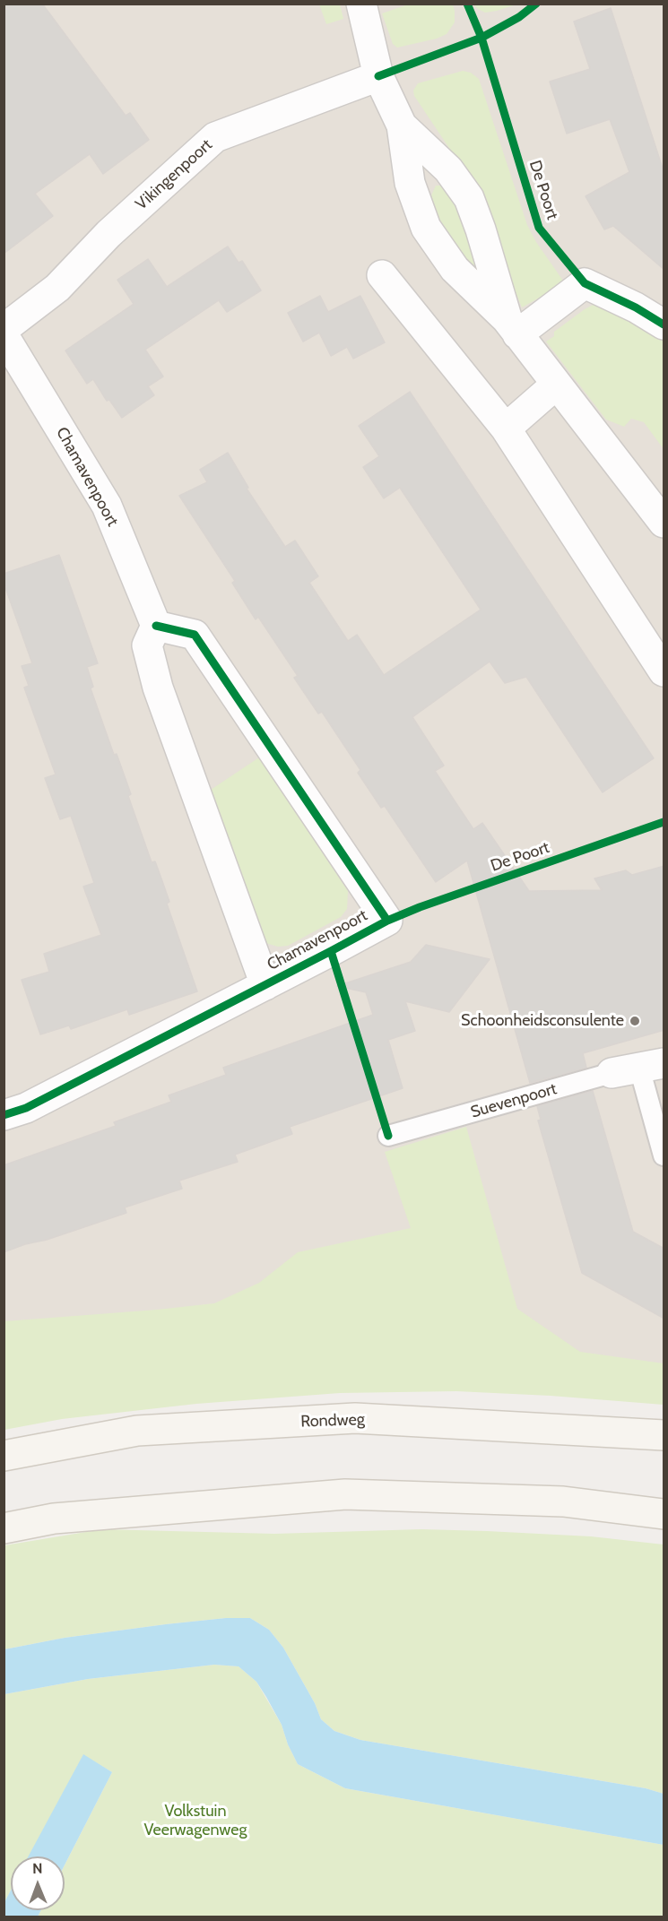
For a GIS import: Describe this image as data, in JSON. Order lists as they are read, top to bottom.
{
  "streets": {
    "main road": ["Rondweg"],
    "street": ["Vikingenpoort", "Chamavenpoort"],
    "lane": ["Suevenpoort"],
    "cycle path": ["De Poort"]
  },
  "parks": ["Volkstuin Veerwagenweg"],
  "places": ["Schoonheidsconsulente"],
  "north": "top"
}
